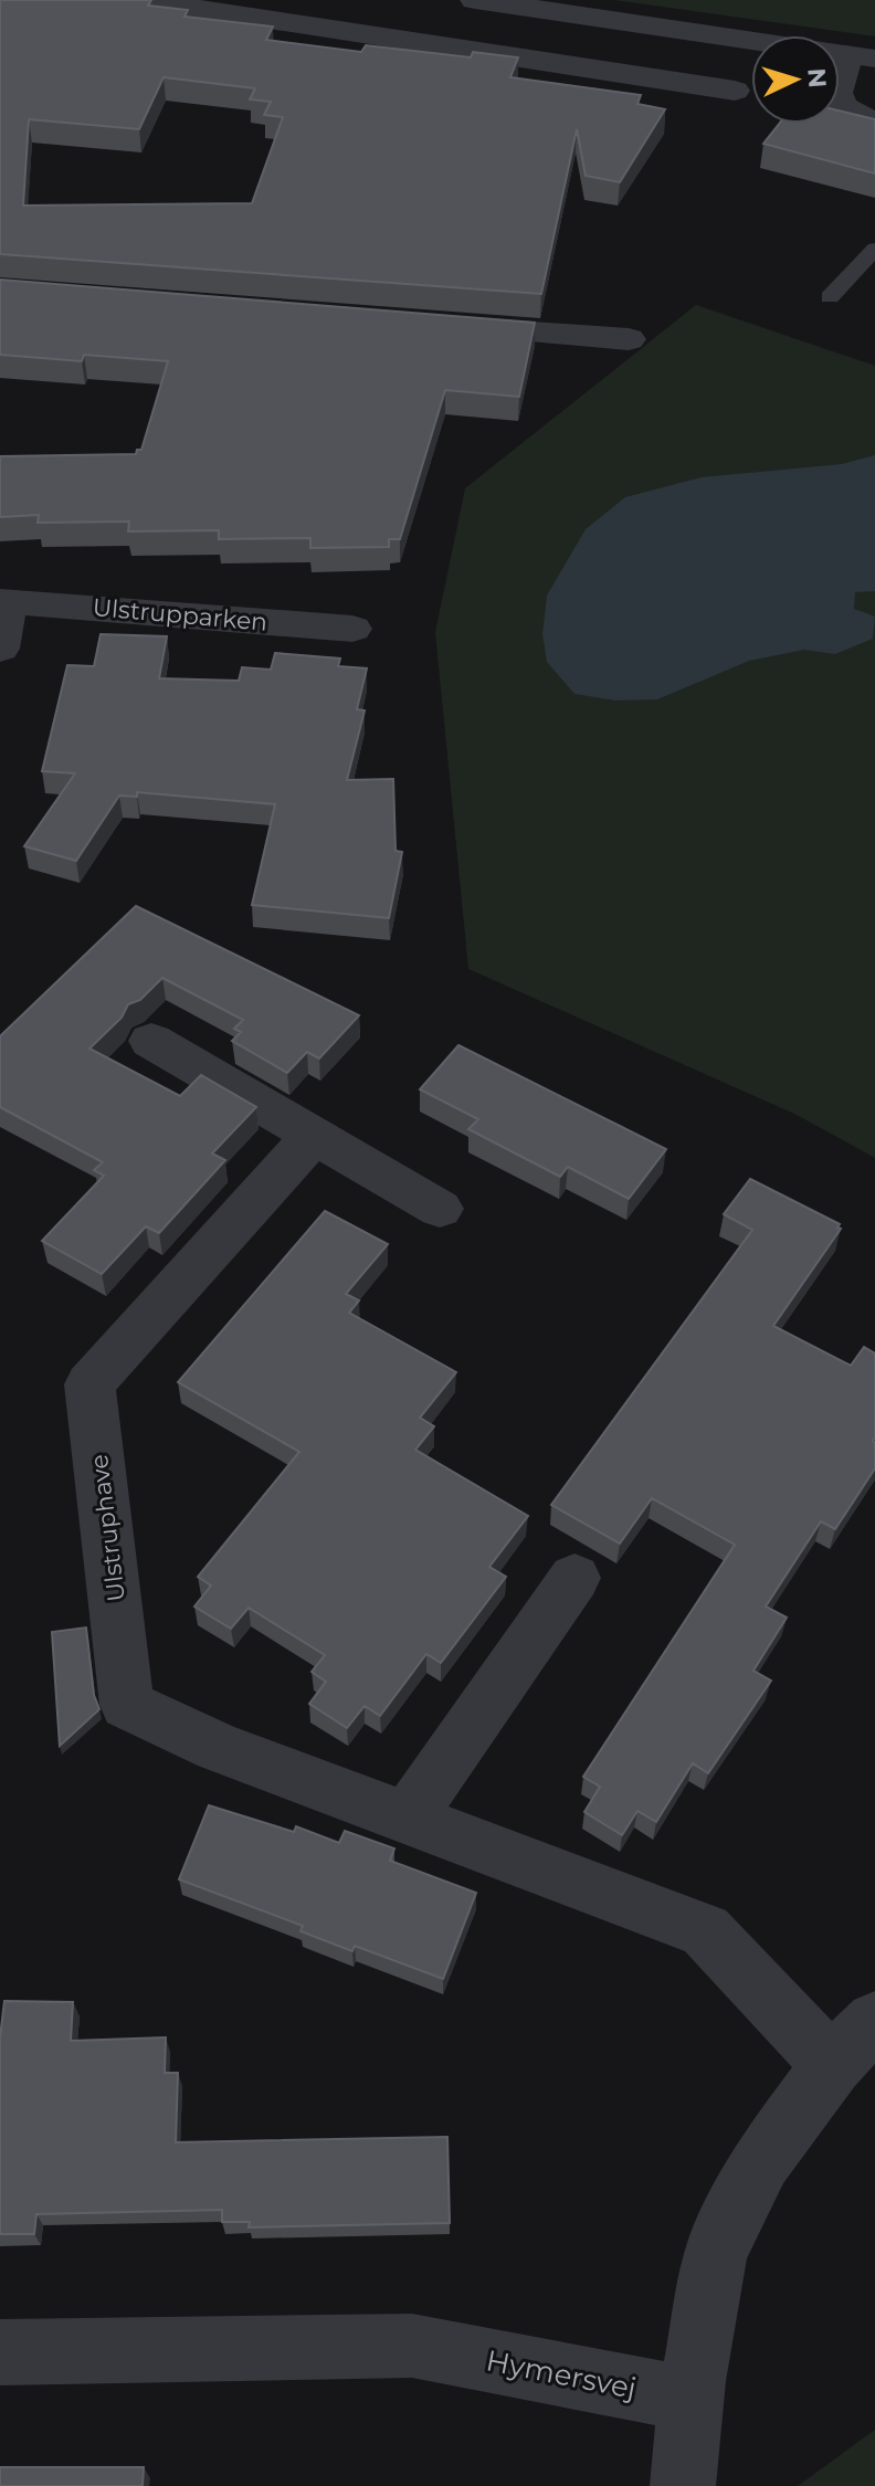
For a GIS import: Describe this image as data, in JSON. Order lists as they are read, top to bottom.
{
  "streets": {
    "street": ["Ulstrupparken", "Ulstruphave", "Hymersvej"]
  },
  "north": "right"
}
